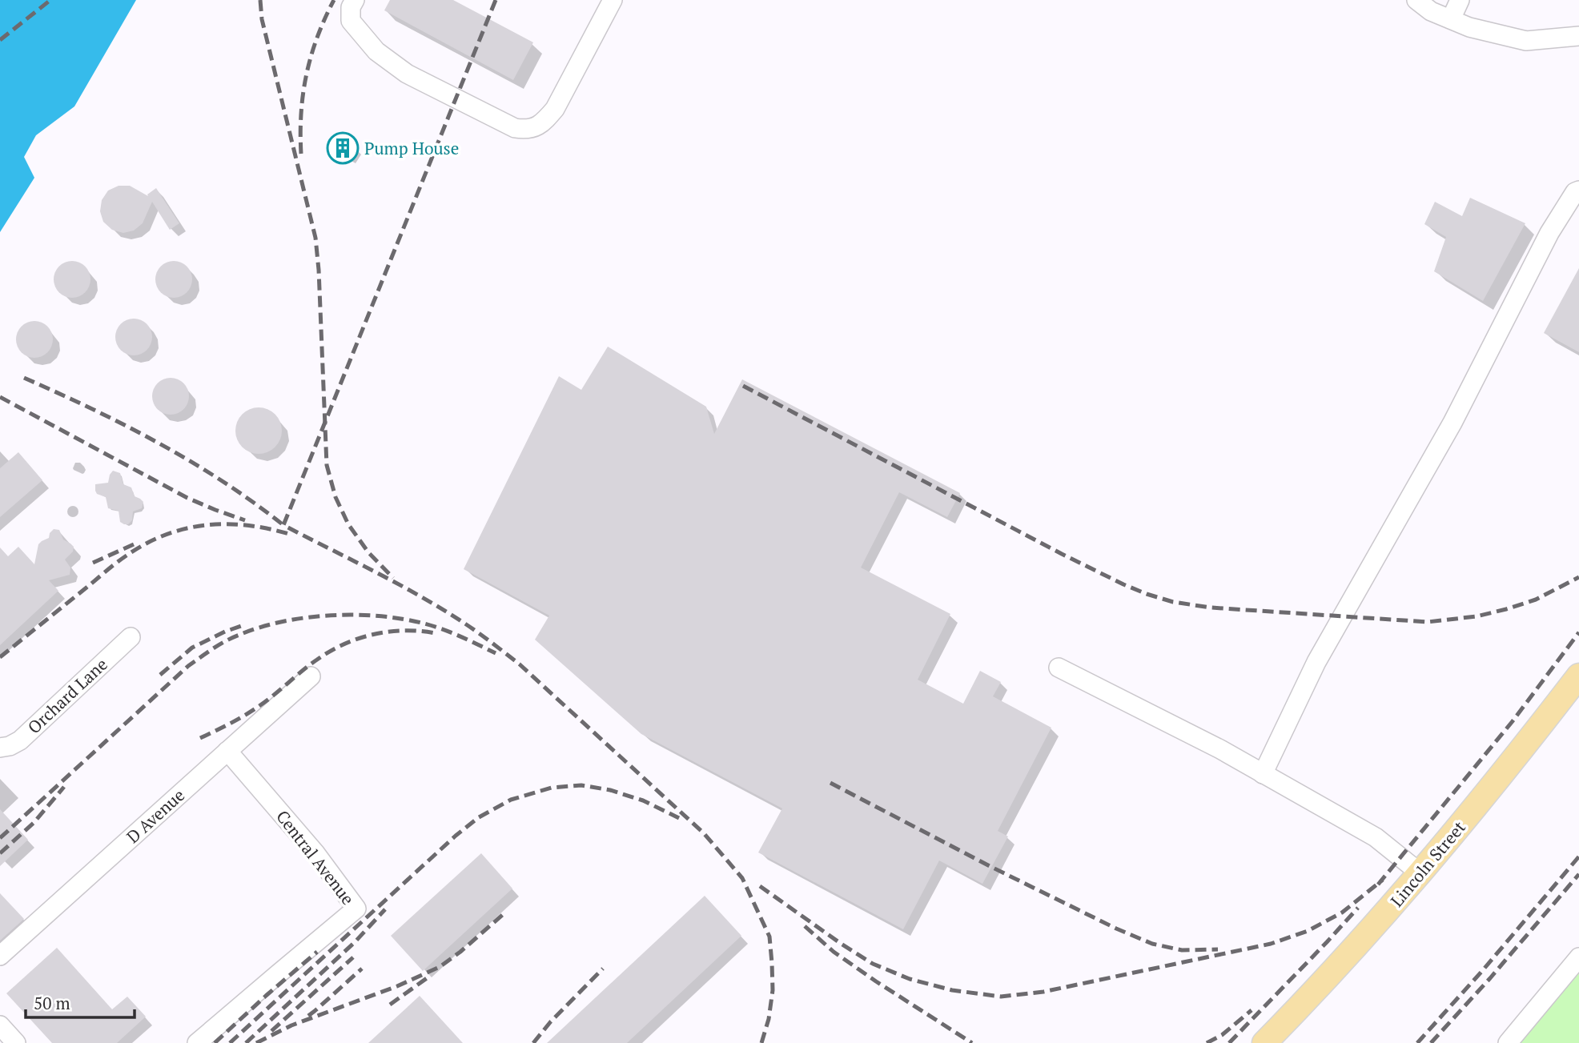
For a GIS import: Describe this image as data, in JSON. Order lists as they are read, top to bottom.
{
  "streets": {
    "main road": ["Lincoln Street"],
    "street": ["Orchard Lane", "D Avenue", "Central Avenue"]
  },
  "crossings": [
    ["D Avenue", "Central Avenue"]
  ],
  "places": {
    "building": ["Pump House"]
  },
  "scale_bar": "50 m"
}
